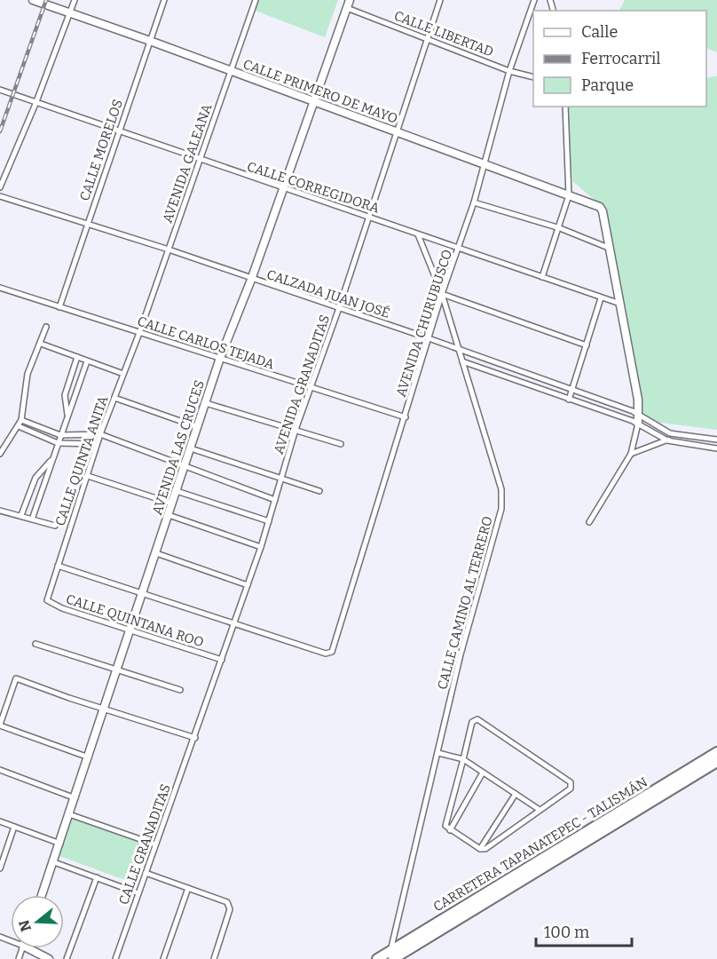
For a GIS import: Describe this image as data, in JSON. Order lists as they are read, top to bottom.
{
  "streets": {
    "highway": ["CARRETERA TAPANATEPEC - TALISMÁN"],
    "street": [
      "CALLE LIBERTAD",
      "CALLE PRIMERO DE MAYO",
      "CALLE MORELOS",
      "AVENIDA GALEANA",
      "CALLE CORREGIDORA",
      "CALZADA JUAN JOSÉ",
      "AVENIDA CHURUBUSCO",
      "CALLE CARLOS TEJADA",
      "AVENIDA GRANADITAS",
      "AVENIDA LAS CRUCES",
      "CALLE QUINTA ANITA",
      "CALLE CAMINO AL TERRERO",
      "CALLE QUINTANA ROO",
      "CALLE GRANADITAS"
    ]
  },
  "crossings": [
    ["CALLE LIBERTAD", "AVENIDA CHURUBUSCO"],
    ["CALLE LIBERTAD", "AVENIDA GRANADITAS"],
    ["CALLE LIBERTAD", "AVENIDA LAS CRUCES"],
    ["CALLE PRIMERO DE MAYO", "CALLE MORELOS"],
    ["CALLE PRIMERO DE MAYO", "AVENIDA GALEANA"],
    ["CALLE PRIMERO DE MAYO", "AVENIDA CHURUBUSCO"],
    ["CALLE PRIMERO DE MAYO", "AVENIDA GRANADITAS"],
    ["CALLE PRIMERO DE MAYO", "AVENIDA LAS CRUCES"],
    ["CALLE MORELOS", "CALLE CORREGIDORA"],
    ["CALLE MORELOS", "CALZADA JUAN JOSÉ"],
    ["CALLE MORELOS", "CALLE CARLOS TEJADA"],
    ["AVENIDA GALEANA", "CALLE CORREGIDORA"],
    ["AVENIDA GALEANA", "CALZADA JUAN JOSÉ"],
    ["AVENIDA GALEANA", "CALLE CARLOS TEJADA"],
    ["AVENIDA GALEANA", "CALLE QUINTA ANITA"],
    ["CALLE CORREGIDORA", "AVENIDA CHURUBUSCO"],
    ["CALLE CORREGIDORA", "AVENIDA GRANADITAS"],
    ["CALLE CORREGIDORA", "AVENIDA LAS CRUCES"],
    ["CALLE CORREGIDORA", "CALLE CAMINO AL TERRERO"],
    ["CALZADA JUAN JOSÉ", "AVENIDA CHURUBUSCO"],
    ["CALZADA JUAN JOSÉ", "AVENIDA GRANADITAS"],
    ["CALZADA JUAN JOSÉ", "AVENIDA LAS CRUCES"],
    ["CALZADA JUAN JOSÉ", "CALLE CAMINO AL TERRERO"],
    ["AVENIDA CHURUBUSCO", "CALLE CARLOS TEJADA"],
    ["AVENIDA CHURUBUSCO", "AVENIDA GRANADITAS"],
    ["AVENIDA CHURUBUSCO", "CALLE CAMINO AL TERRERO"],
    ["CALLE CARLOS TEJADA", "AVENIDA GRANADITAS"],
    ["CALLE CARLOS TEJADA", "AVENIDA LAS CRUCES"],
    ["CALLE CARLOS TEJADA", "CALLE QUINTA ANITA"],
    ["AVENIDA GRANADITAS", "CALLE QUINTANA ROO"],
    ["AVENIDA GRANADITAS", "CALLE GRANADITAS"],
    ["AVENIDA LAS CRUCES", "CALLE QUINTANA ROO"],
    ["CALLE QUINTA ANITA", "CALLE QUINTANA ROO"],
    ["CALLE CAMINO AL TERRERO", "CARRETERA TAPANATEPEC - TALISMÁN"],
    ["CALLE QUINTANA ROO", "CALLE GRANADITAS"]
  ],
  "legend": ["Calle", "Ferrocarril", "Parque"],
  "scale_bar": "100 m",
  "north": "left"
}
